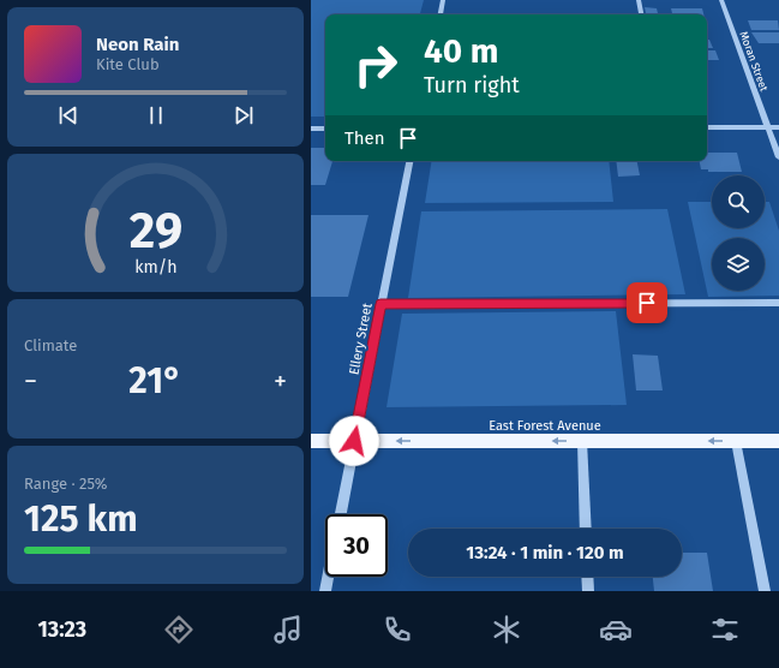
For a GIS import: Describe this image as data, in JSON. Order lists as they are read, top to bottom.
{
  "streets": {
    "main road": ["East Forest Avenue"],
    "street": ["Moran Street", "Ellery Street"]
  },
  "crossings": [
    ["Ellery Street", "East Forest Avenue"]
  ],
  "one_way": ["East Forest Avenue"],
  "page": {
    "turn": ["40 m", "Turn right"],
    "song": ["Neon Rain", "Kite Club"],
    "then": "Then",
    "tile": [
      "Climate",
      ["Range · 25%", "125 km"]
    ],
    "heat": ["−", "21°", "+"],
    "limit": "30",
    "trip": "13:24 · 1 min · 120 m",
    "tabs": "13:23",
    "gauge": ["29", "km/h"]
  }
}
